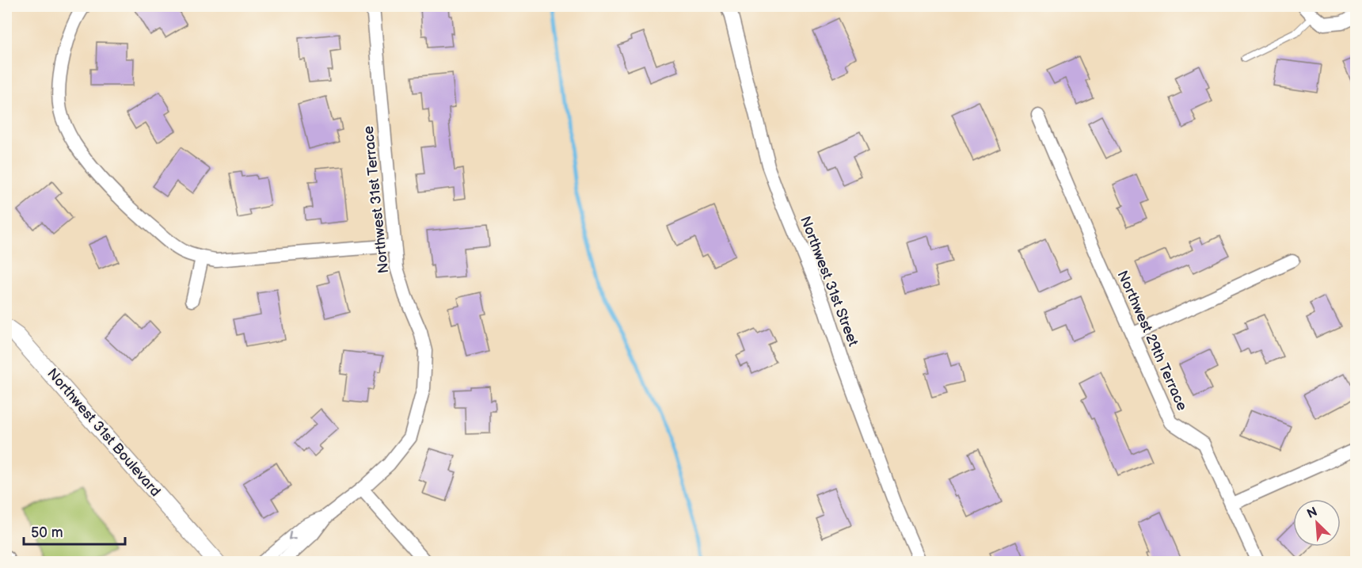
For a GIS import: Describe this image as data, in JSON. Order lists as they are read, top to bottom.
{
  "streets": {
    "street": [
      "Northwest 31st Terrace",
      "Northwest 31st Street",
      "Northwest 29th Terrace",
      "Northwest 31st Boulevard"
    ]
  },
  "scale_bar": "50 m",
  "north": "top left"
}
